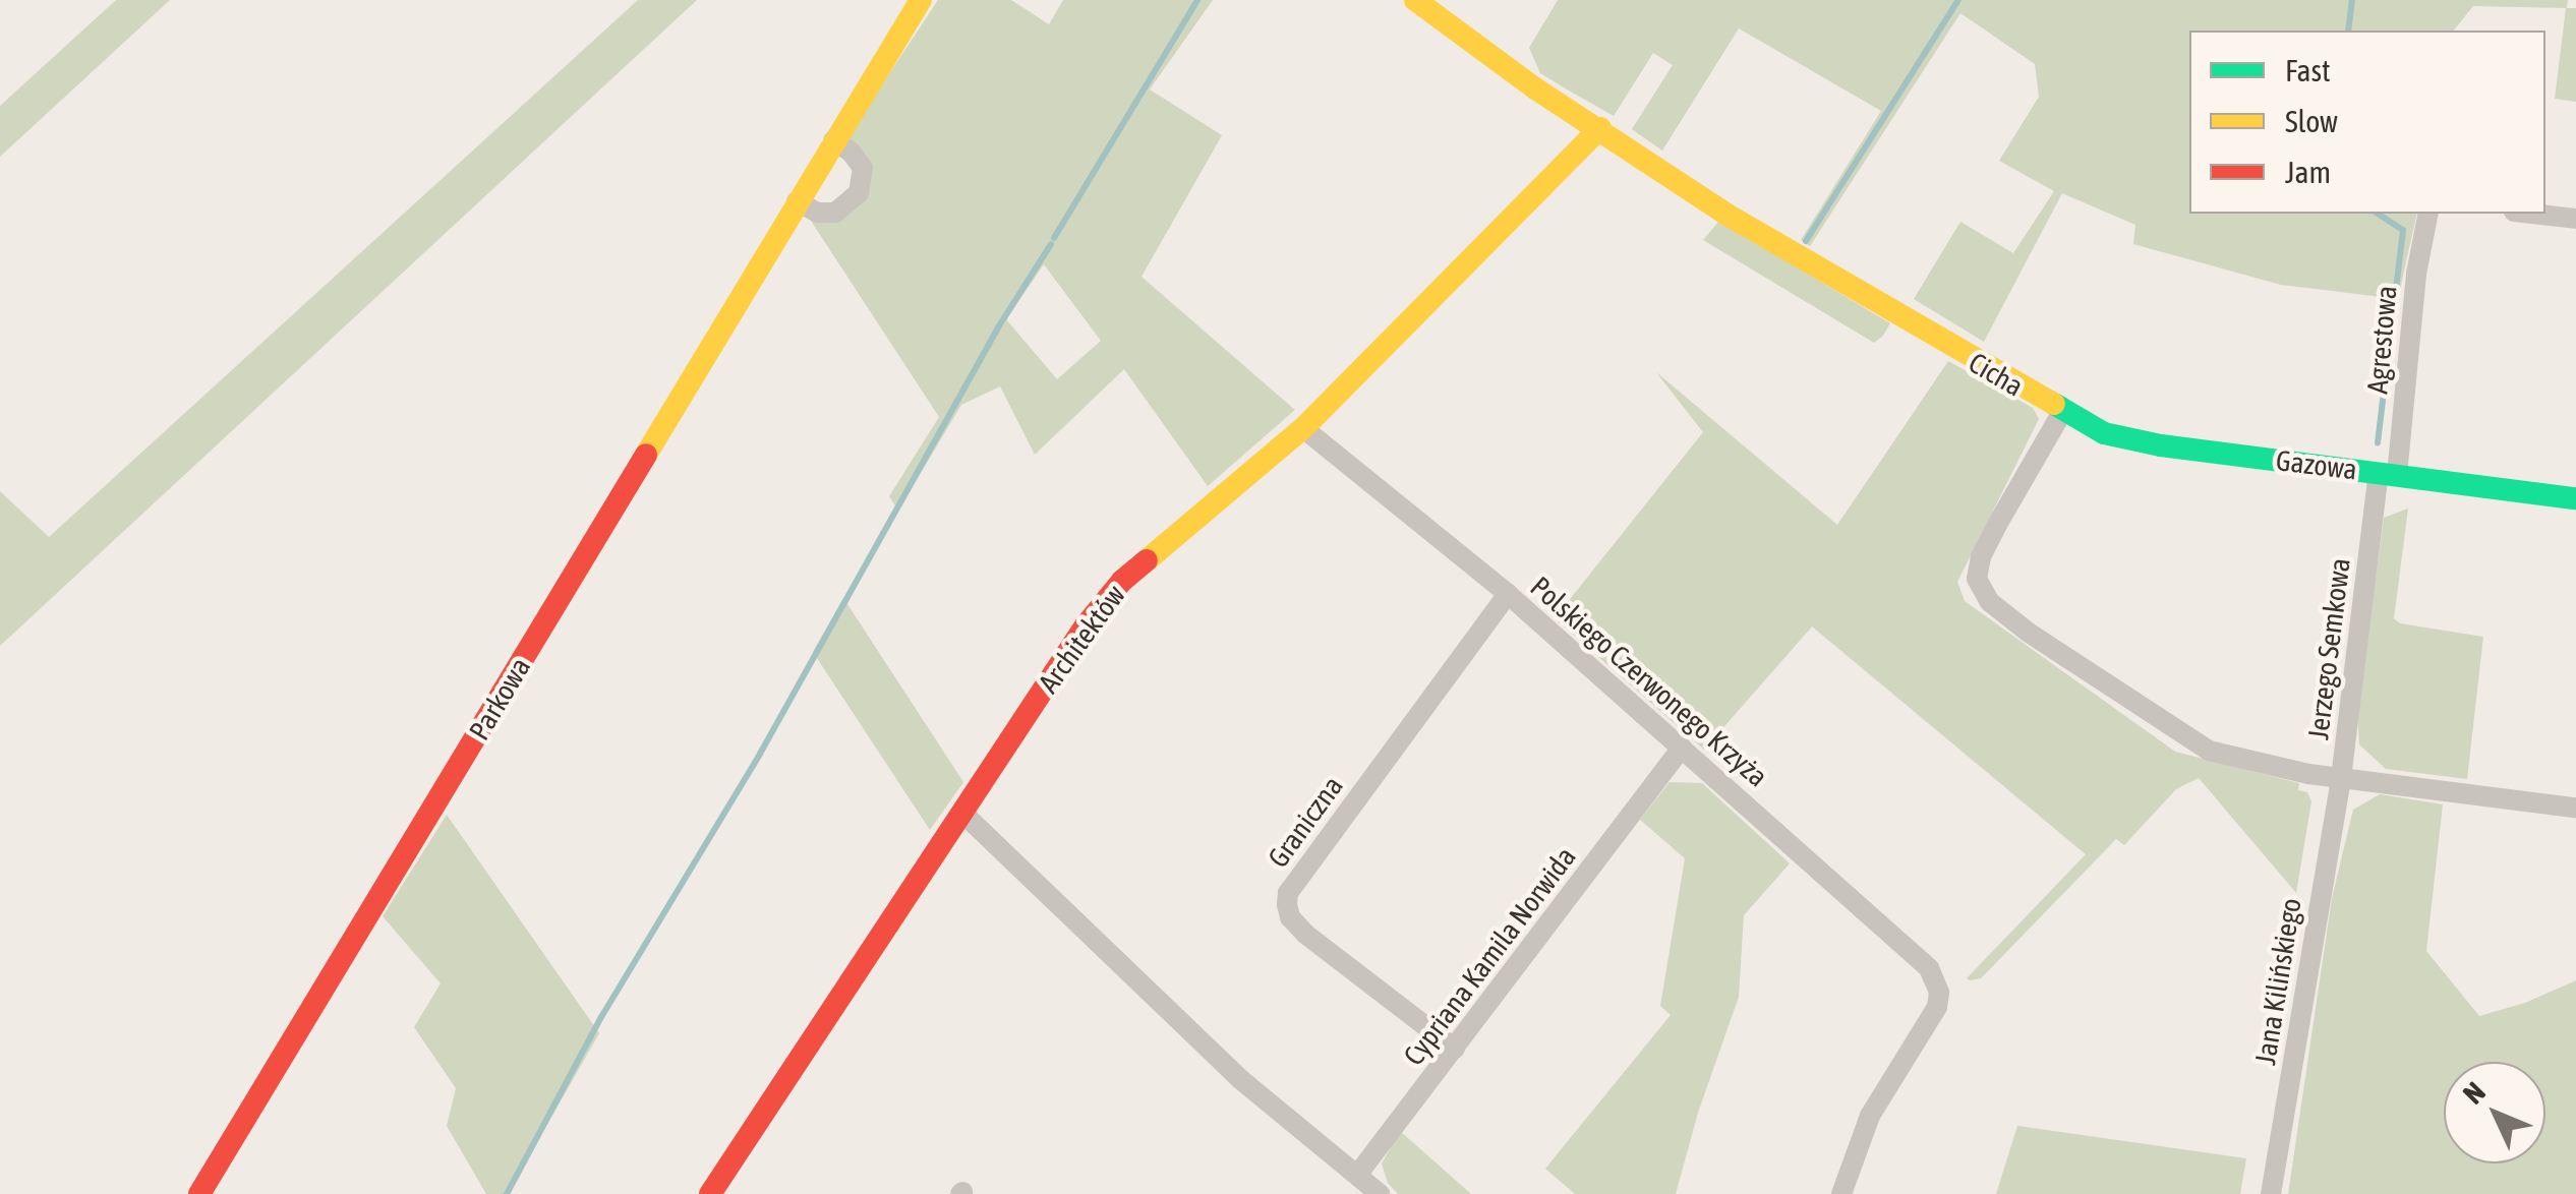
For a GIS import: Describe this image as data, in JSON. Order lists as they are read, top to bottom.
{
  "streets": {
    "street": [
      "Agrestowa",
      "Cicha",
      "Gazowa",
      "Architektów",
      "Jerzego Semkowa",
      "Polskiego Czerwonego Krzyża",
      "Parkowa",
      "Graniczna",
      "Cypriana Kamila Norwida",
      "Jana Kilińskiego"
    ]
  },
  "crossings": [
    ["Agrestowa", "Gazowa"],
    ["Agrestowa", "Jerzego Semkowa"],
    ["Cicha", "Gazowa"],
    ["Cicha", "Architektów"],
    ["Gazowa", "Jerzego Semkowa"],
    ["Architektów", "Polskiego Czerwonego Krzyża"],
    ["Jerzego Semkowa", "Jana Kilińskiego"],
    ["Polskiego Czerwonego Krzyża", "Graniczna"],
    ["Polskiego Czerwonego Krzyża", "Cypriana Kamila Norwida"],
    ["Graniczna", "Cypriana Kamila Norwida"]
  ],
  "legend": ["Fast", "Slow", "Jam"],
  "north": "top left"
}
